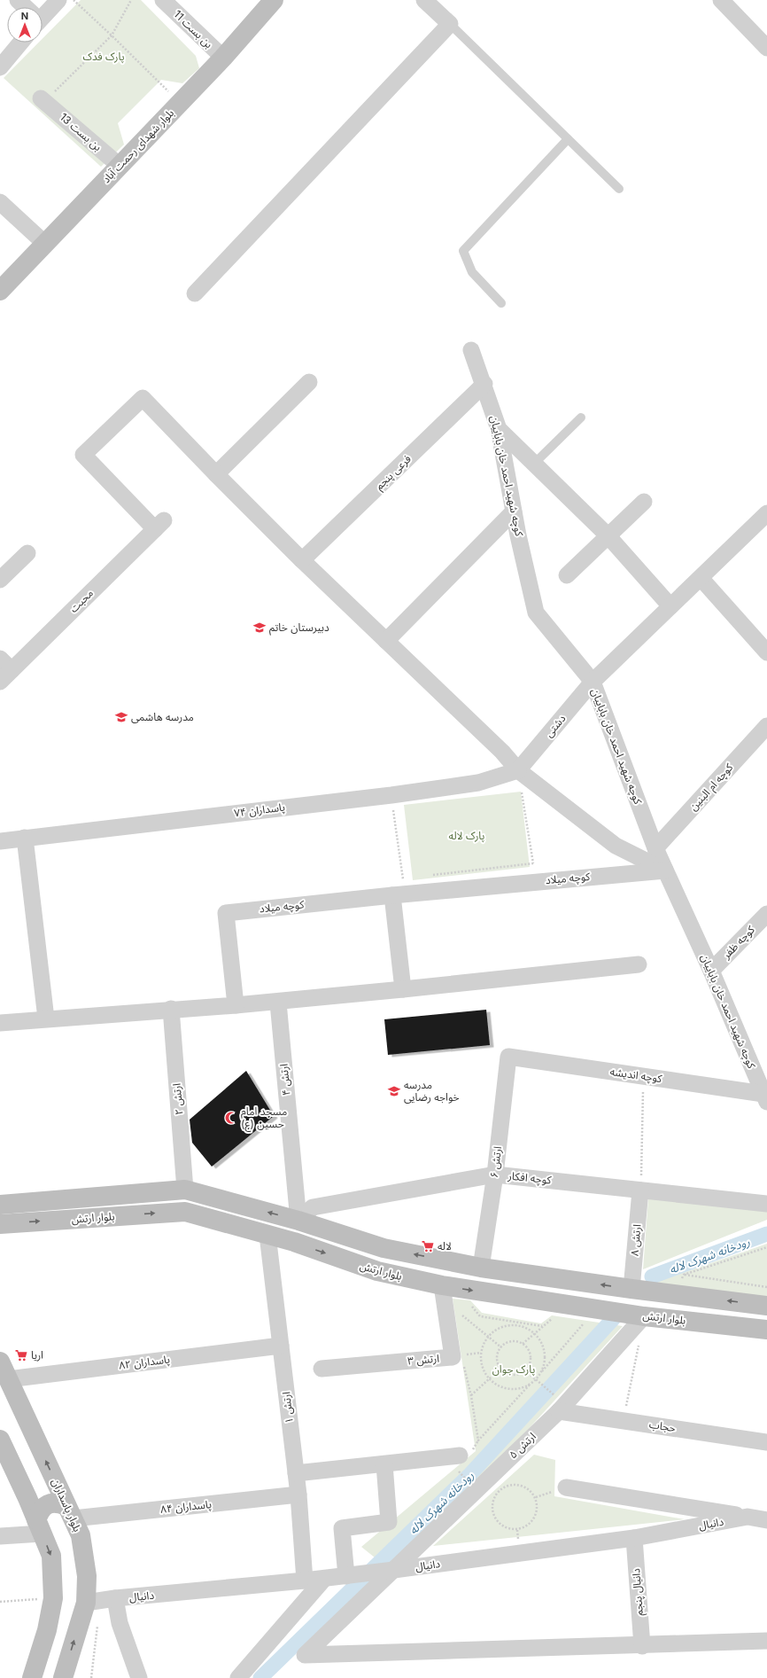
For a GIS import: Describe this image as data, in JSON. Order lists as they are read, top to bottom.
{
  "streets": {
    "street": [
      "بن بست 11",
      "بن بست 13",
      "بلوار شهدای رحمت آباد",
      "فرعی پنجم",
      "کوچه شهید احمد خان باباییان",
      "محبت",
      "دشتی",
      "کوچه ام البنین",
      "پاسداران ۷۴",
      "کوچه میلاد",
      "کوچه ظفر",
      "کوچه اندیشه",
      "ارتش ۴",
      "ارتش ۲",
      "ارتش ۶",
      "کوچه افکار",
      "بلوار ارتش",
      "ارتش ۸",
      "ارتش ۳",
      "پاسداران ۸۲",
      "ارتش ۱",
      "حجاب",
      "ارتش ۵",
      "بلوار پاسداران",
      "پاسداران ۸۴",
      "دانیال",
      "دانیال پنجم"
    ]
  },
  "crossings": [
    ["بن بست 11", "بلوار شهدای رحمت آباد"],
    ["بن بست 13", "بلوار شهدای رحمت آباد"],
    ["فرعی پنجم", "کوچه شهید احمد خان باباییان"],
    ["کوچه شهید احمد خان باباییان", "دشتی"],
    ["کوچه شهید احمد خان باباییان", "کوچه ام البنین"],
    ["کوچه شهید احمد خان باباییان", "کوچه میلاد"],
    ["کوچه شهید احمد خان باباییان", "کوچه ظفر"],
    ["کوچه شهید احمد خان باباییان", "کوچه اندیشه"],
    ["دشتی", "پاسداران ۷۴"],
    ["کوچه اندیشه", "ارتش ۶"],
    ["ارتش ۴", "کوچه افکار"],
    ["ارتش ۴", "بلوار ارتش"],
    ["ارتش ۲", "بلوار ارتش"],
    ["ارتش ۶", "کوچه افکار"],
    ["ارتش ۶", "بلوار ارتش"],
    ["کوچه افکار", "بلوار ارتش"],
    ["کوچه افکار", "ارتش ۸"],
    ["بلوار ارتش", "ارتش ۸"],
    ["بلوار ارتش", "ارتش ۳"],
    ["بلوار ارتش", "ارتش ۱"],
    ["بلوار ارتش", "ارتش ۵"],
    ["پاسداران ۸۲", "ارتش ۱"],
    ["پاسداران ۸۲", "بلوار پاسداران"],
    ["ارتش ۱", "پاسداران ۸۴"],
    ["ارتش ۱", "دانیال"],
    ["حجاب", "ارتش ۵"],
    ["ارتش ۵", "دانیال"],
    ["ارتش ۵", "دانیال پنجم"],
    ["بلوار پاسداران", "پاسداران ۸۴"],
    ["بلوار پاسداران", "دانیال"],
    ["دانیال", "دانیال پنجم"]
  ],
  "water": ["رودخانه شهرک لاله"],
  "parks": ["پارک فدک", "پارک لاله", "پارک جوان"],
  "places": {
    "school or university": ["دبیرستان خاتم", "مدرسه هاشمی", "مدرسه خواجه رضایی"],
    "mosque": ["مسجد امام حسین (ع)"],
    "supermarket": ["لاله", "اریا"]
  },
  "north": "top"
}
